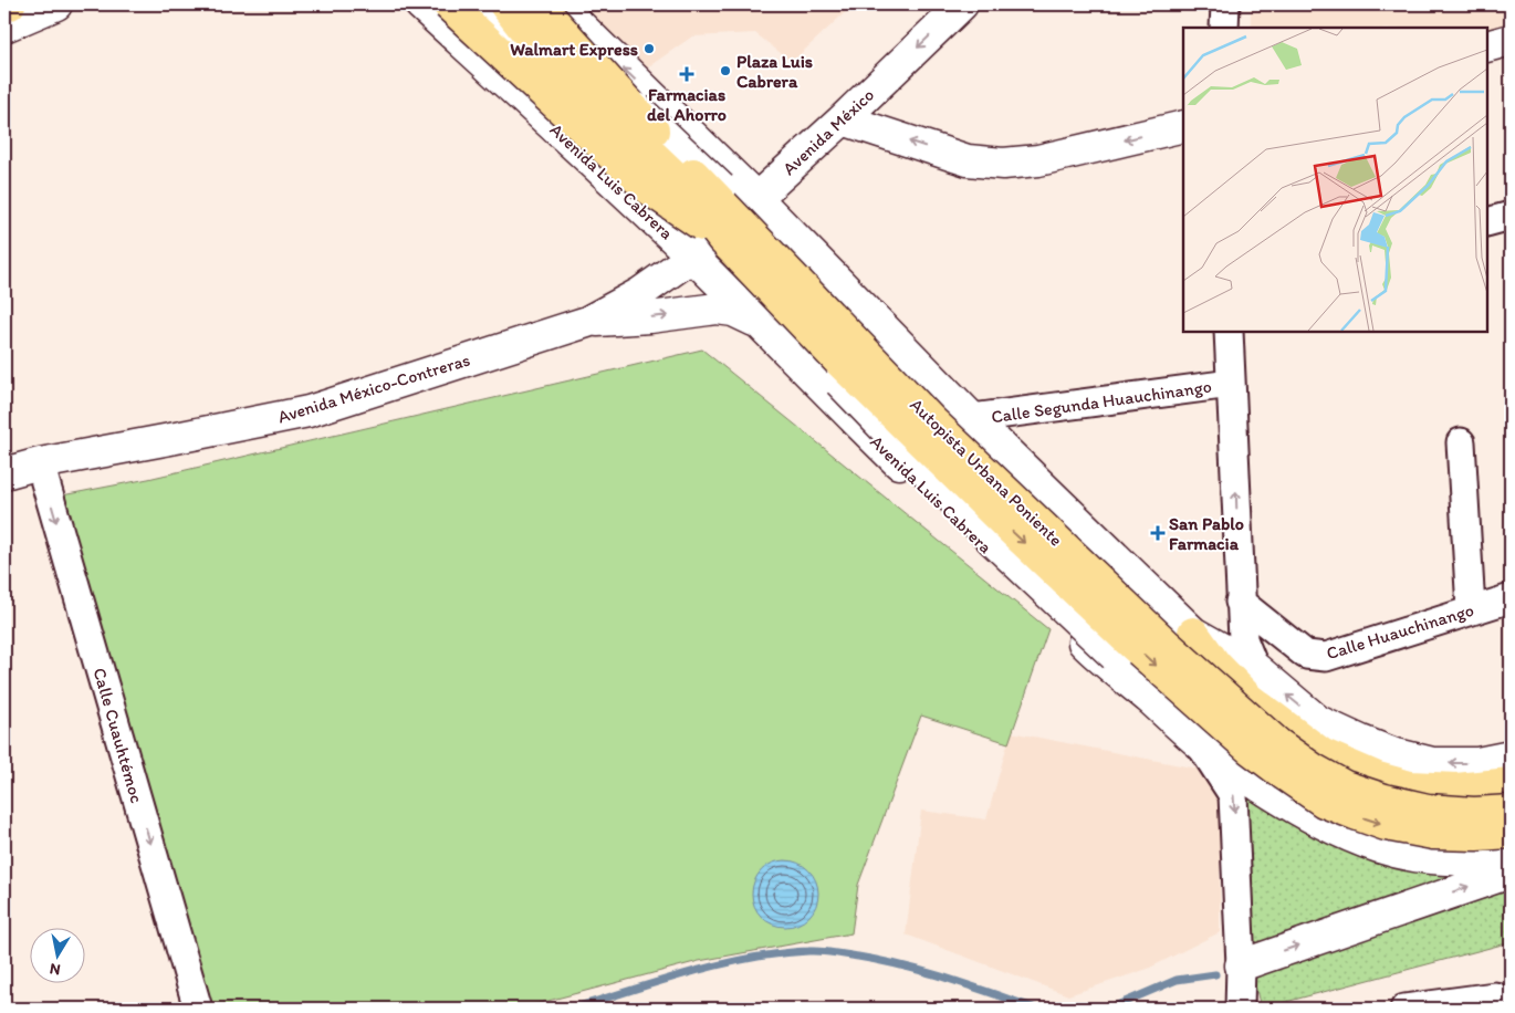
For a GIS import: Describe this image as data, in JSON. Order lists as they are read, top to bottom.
{
  "streets": {
    "highway": ["Autopista Urbana Poniente"],
    "main road": ["Avenida México", "Avenida Luis Cabrera", "Avenida México-Contreras"],
    "street": ["Calle Segunda Huauchinango", "Calle Huauchinango", "Calle Cuauhtémoc"]
  },
  "crossings": [
    ["Avenida México", "Avenida Luis Cabrera"],
    ["Avenida México", "Avenida México-Contreras"],
    ["Avenida Luis Cabrera", "Avenida México-Contreras"],
    ["Avenida México-Contreras", "Calle Cuauhtémoc"]
  ],
  "one_way": ["Avenida México", "Calle Cuauhtémoc"],
  "places": {
    "other": ["Walmart Express", "Plaza Luis Cabrera"],
    "health": ["Farmacias del Ahorro", "San Pablo Farmacia"]
  },
  "north": "bottom"
}
